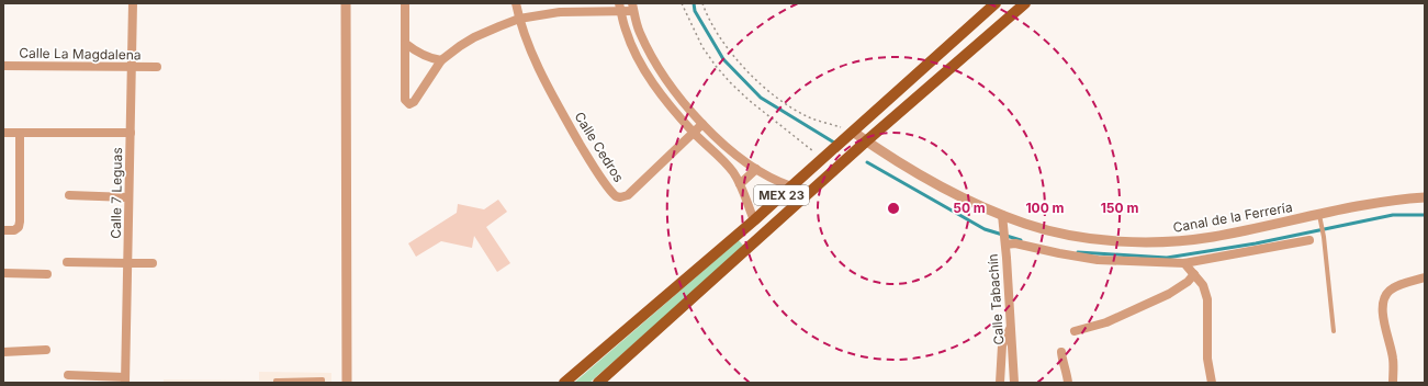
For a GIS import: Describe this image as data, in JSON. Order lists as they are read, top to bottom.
{
  "streets": {
    "main road": ["MEX 23"],
    "street": [
      "Calle La Magdalena",
      "Calle Cedros",
      "Calle 7 Leguas",
      "Canal de la Ferrería",
      "Calle Tabachín"
    ]
  },
  "crossings": [
    ["Calle La Magdalena", "Calle 7 Leguas"],
    ["MEX 23", "Canal de la Ferrería"],
    ["Canal de la Ferrería", "Calle Tabachín"]
  ],
  "rings": ["50 m", "100 m", "150 m"]
}
